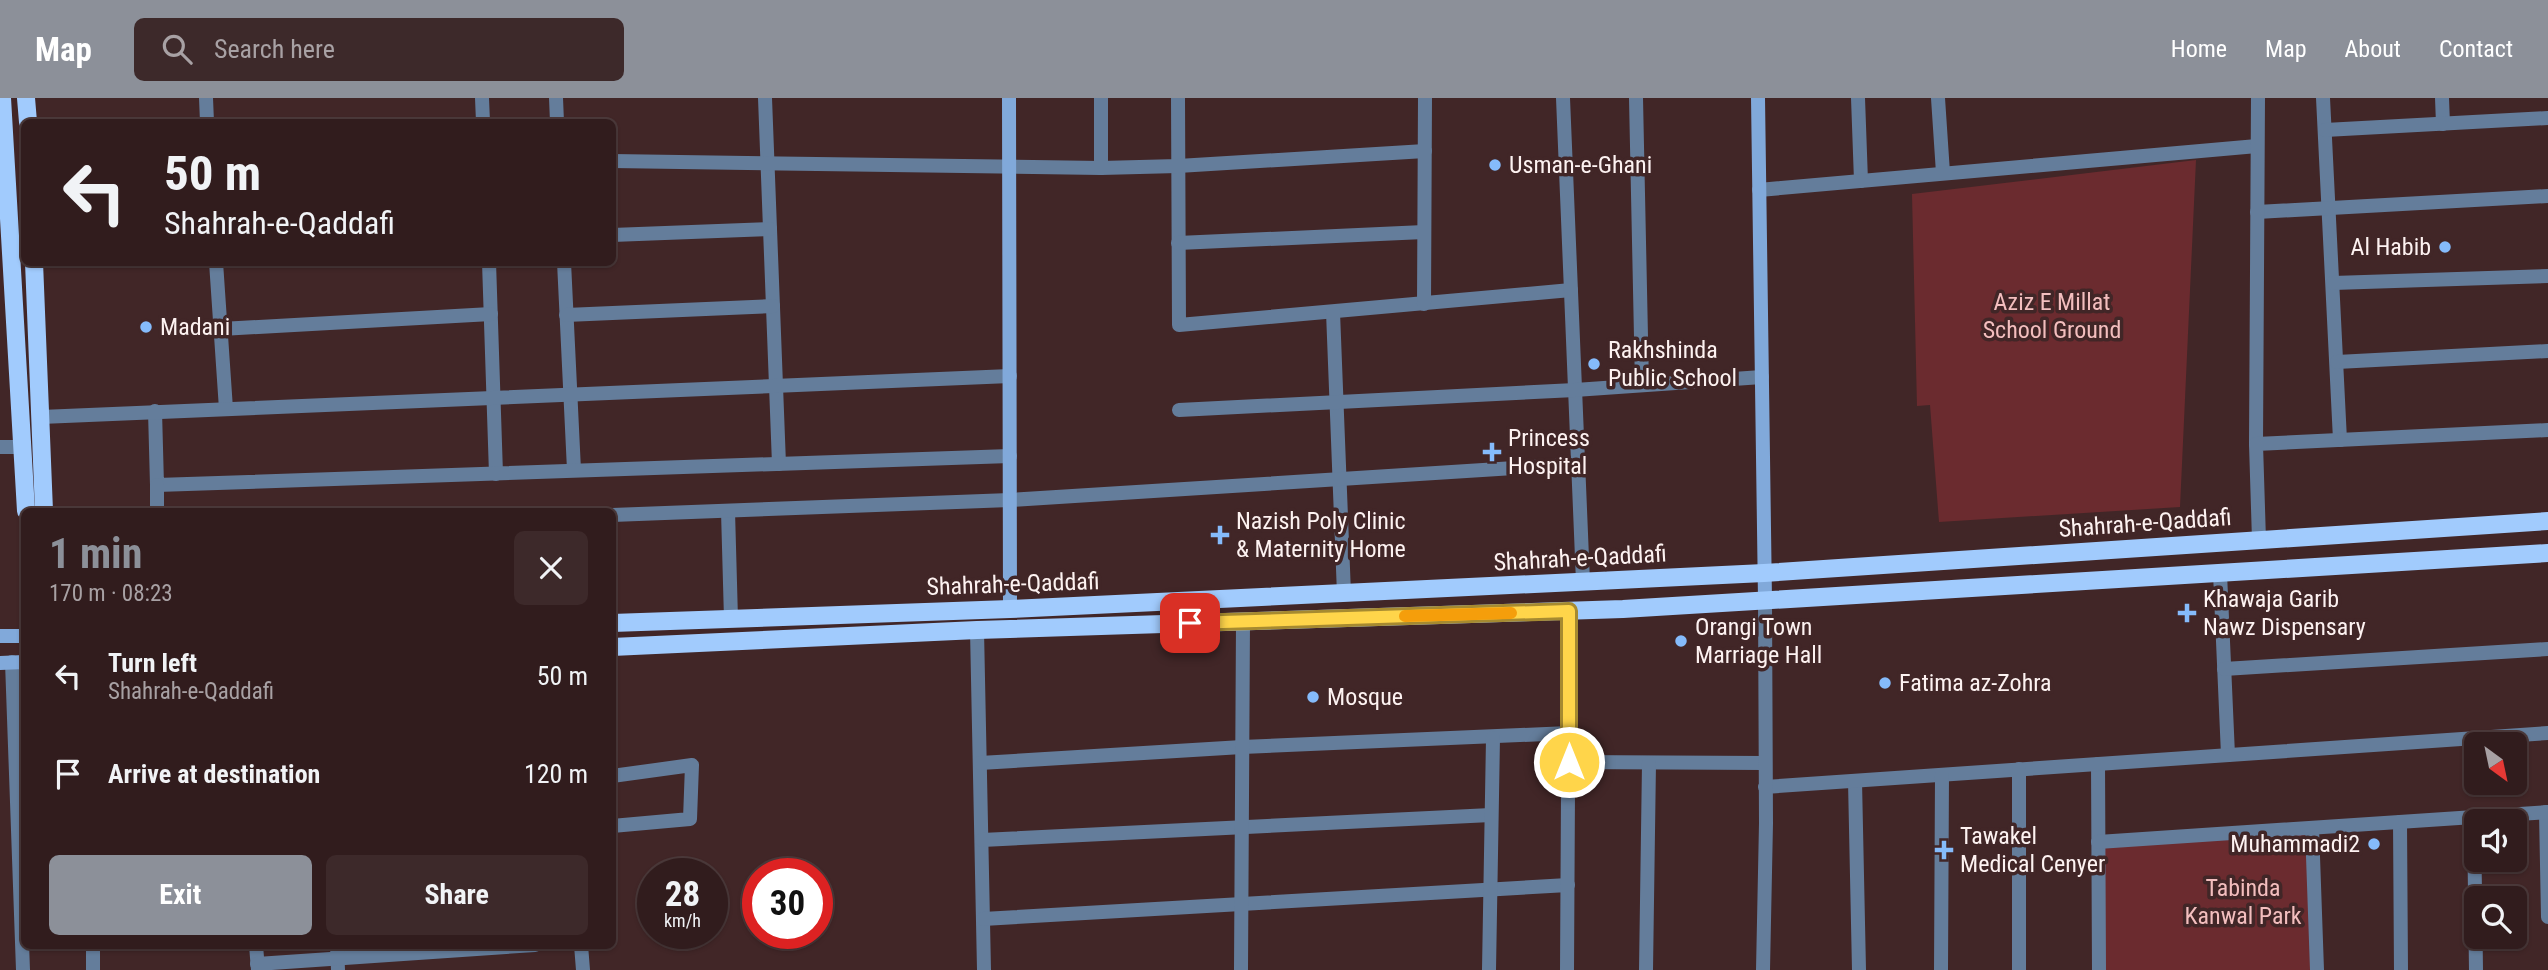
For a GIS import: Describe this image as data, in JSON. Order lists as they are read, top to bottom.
{
  "streets": {
    "main road": ["Shahrah-e-Qaddafi"]
  },
  "parks": ["Aziz E Millat School Ground", "Tabinda Kanwal Park"],
  "places": {
    "other": [
      "Usman-e-Ghani",
      "Al Habib",
      "Madani",
      "Rakhshinda Public School",
      "Orangi Town Marriage Hall",
      "Fatima az-Zohra",
      "Mosque",
      "Muhammadi2"
    ],
    "health": [
      "Princess Hospital",
      "Nazish Poly Clinic & Maternity Home",
      "Khawaja Garib Nawz Dispensary",
      "Tawakel Medical Cenyer"
    ]
  },
  "north": "bottom right",
  "page": {
    "header": "Map",
    "search": "Search here",
    "nav": [
      "Home",
      "Map",
      "About",
      "Contact"
    ],
    "turn": ["50 m", "Shahrah-e-Qaddafi"],
    "heading": ["1 min", "170 m · 08:23"],
    "list": [
      {
        "name": "Turn left",
        "note": "Shahrah-e-Qaddafi",
        "value": "50 m"
      },
      {
        "name": "Arrive at destination",
        "value": "120 m"
      }
    ],
    "buttons": ["Exit", "Share"],
    "speed": "28 km/h",
    "limit": "30"
  }
}
